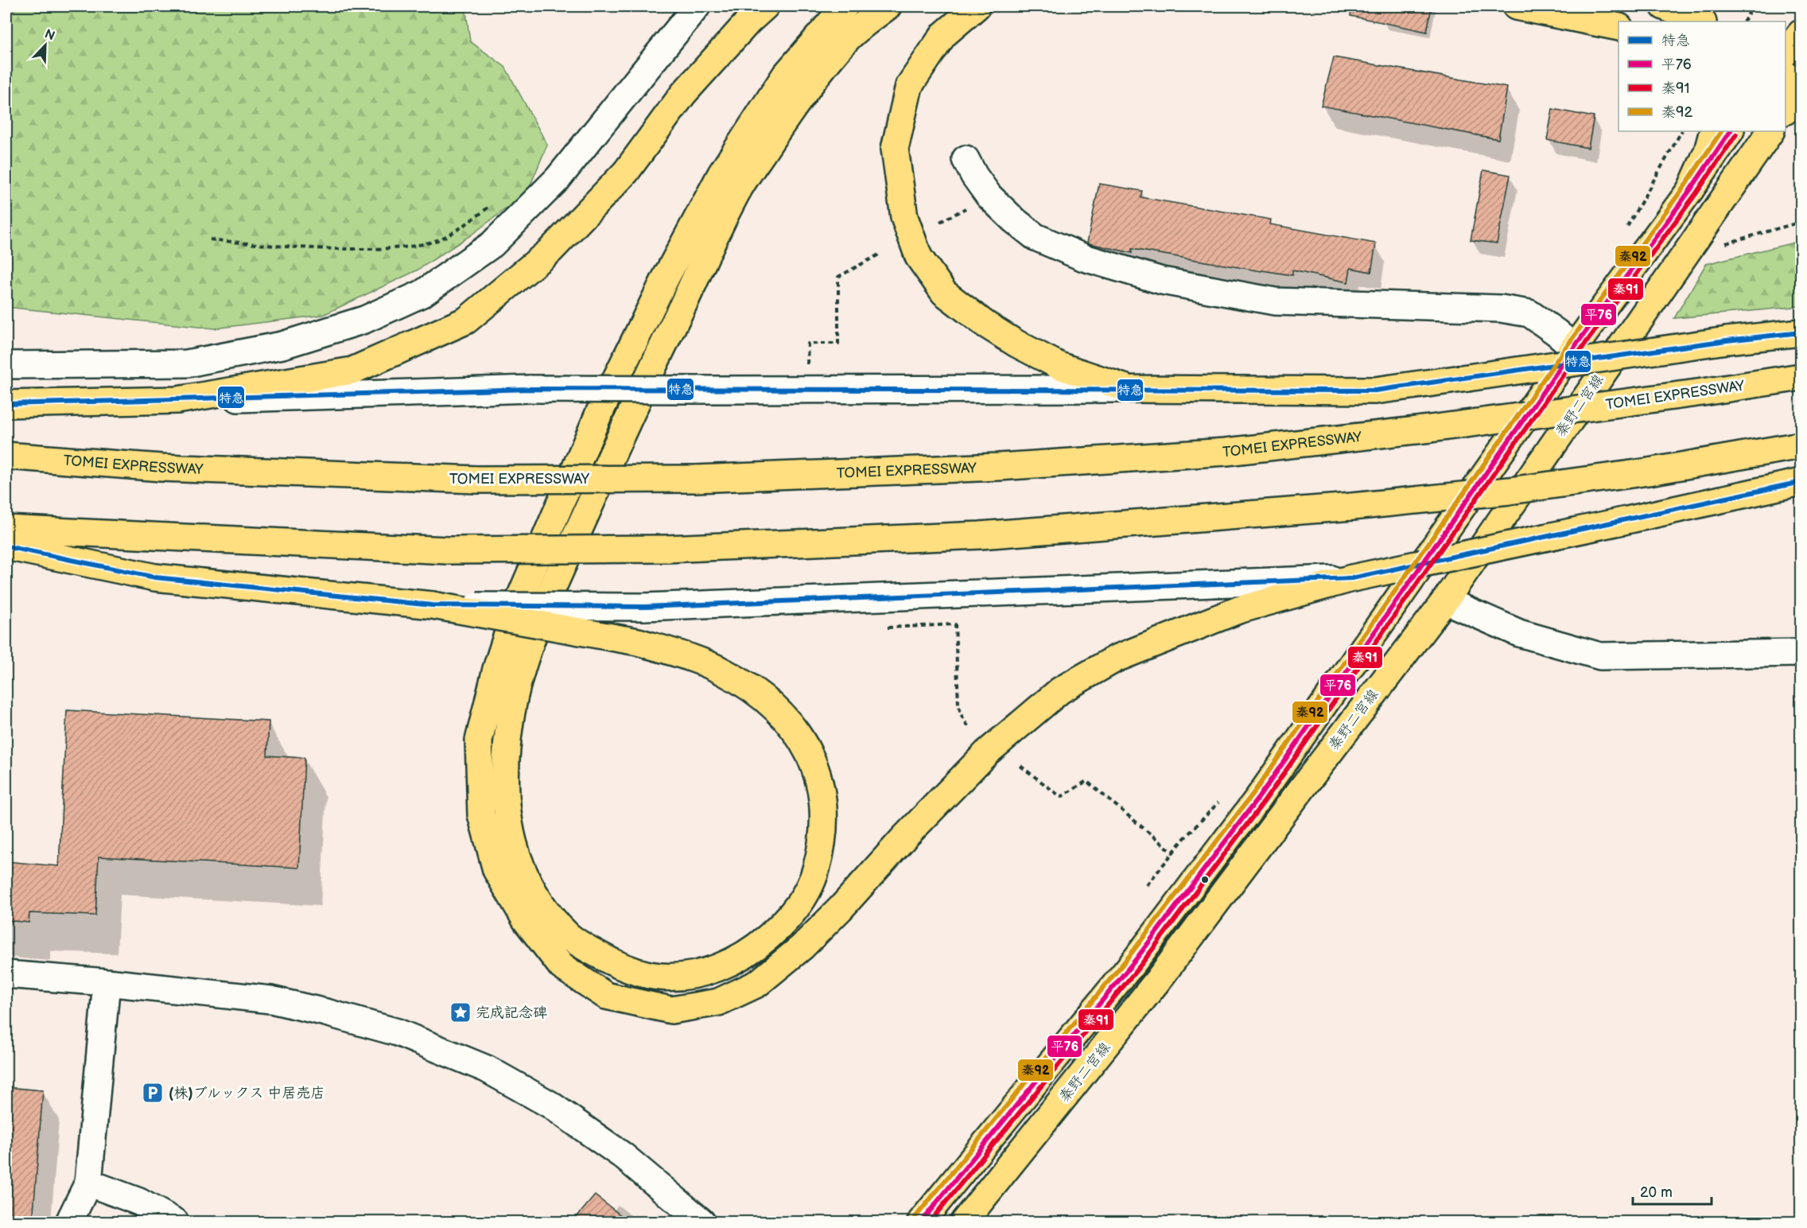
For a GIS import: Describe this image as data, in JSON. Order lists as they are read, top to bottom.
{
  "streets": {
    "main road": ["TOMEI EXPRESSWAY", "秦野二宮線"]
  },
  "places": {
    "place": ["完成記念碑"],
    "parking": ["(株)ブルックス 中居売店"]
  },
  "lines": [
    "transit line 平76",
    "transit line 秦92",
    "transit line 秦91",
    "transit line 特急"
  ],
  "legend": [
    "特急",
    "平76",
    "秦91",
    "秦92"
  ],
  "scale_bar": "20 m",
  "north": "top right"
}
